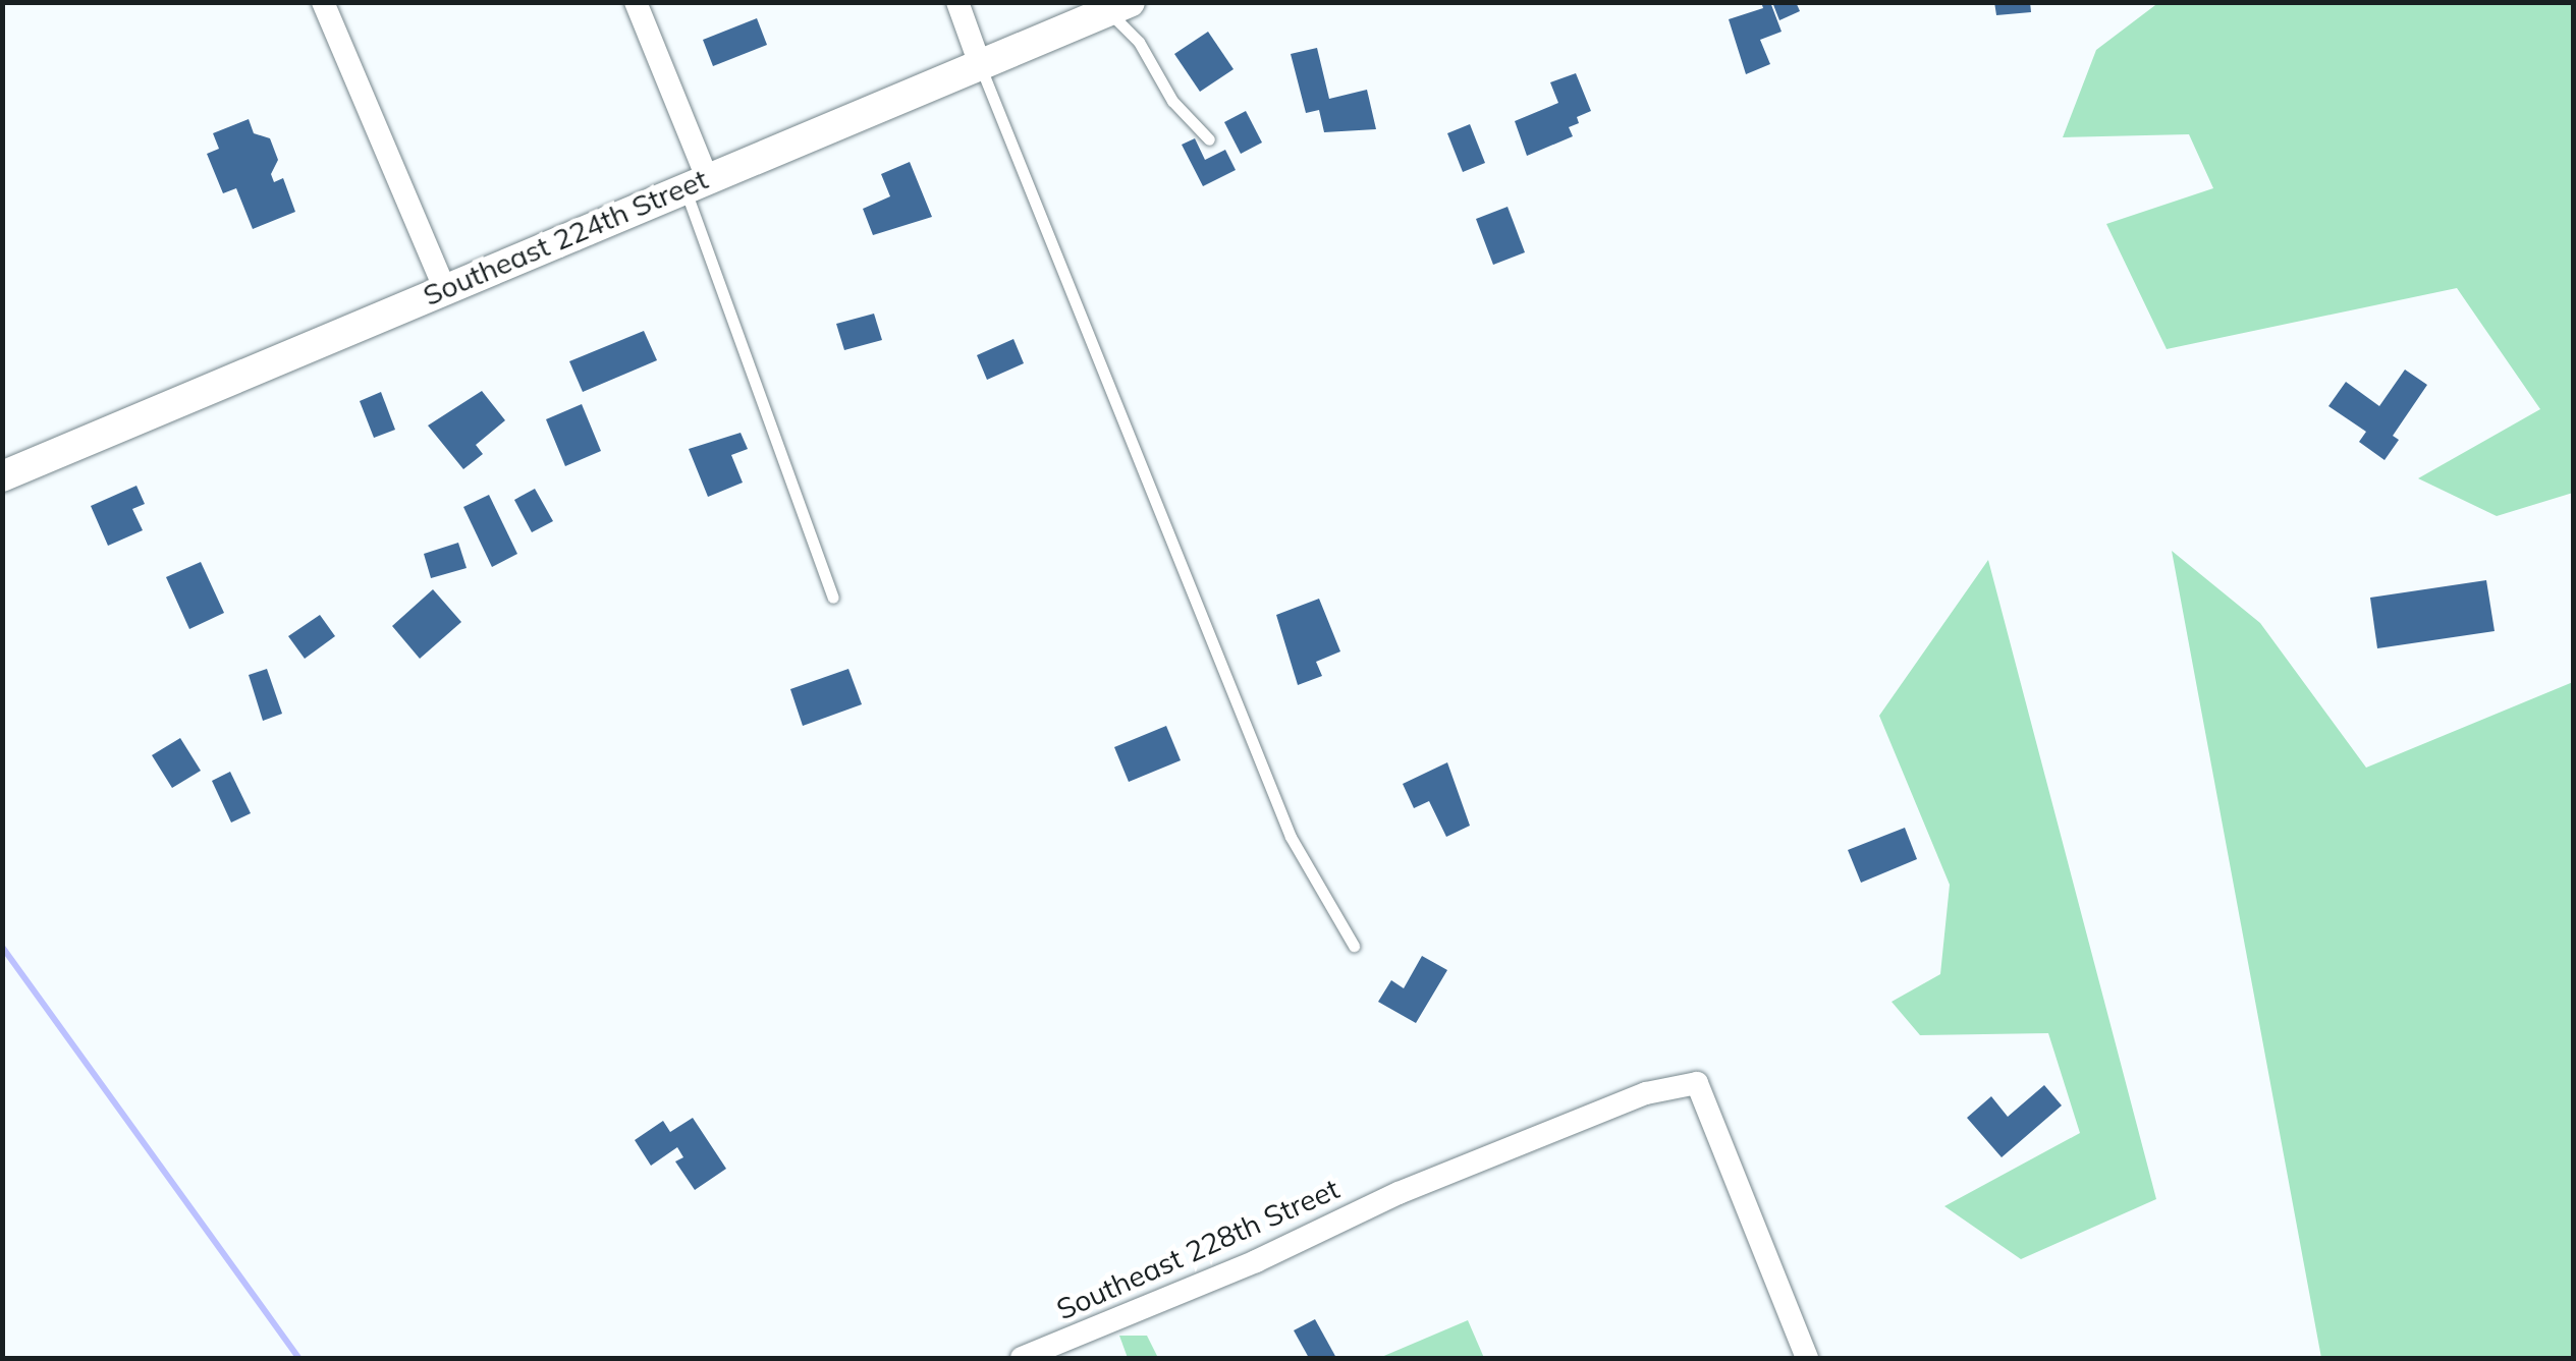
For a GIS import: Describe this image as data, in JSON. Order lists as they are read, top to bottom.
{
  "streets": {
    "street": ["Southeast 224th Street", "Southeast 228th Street"]
  }
}
